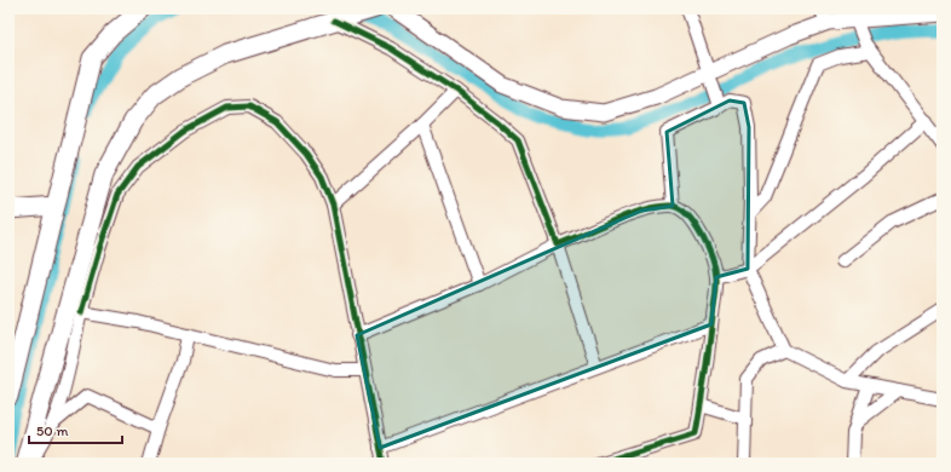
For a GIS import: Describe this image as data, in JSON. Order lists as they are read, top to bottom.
{
  "scale_bar": "50 m"
}
